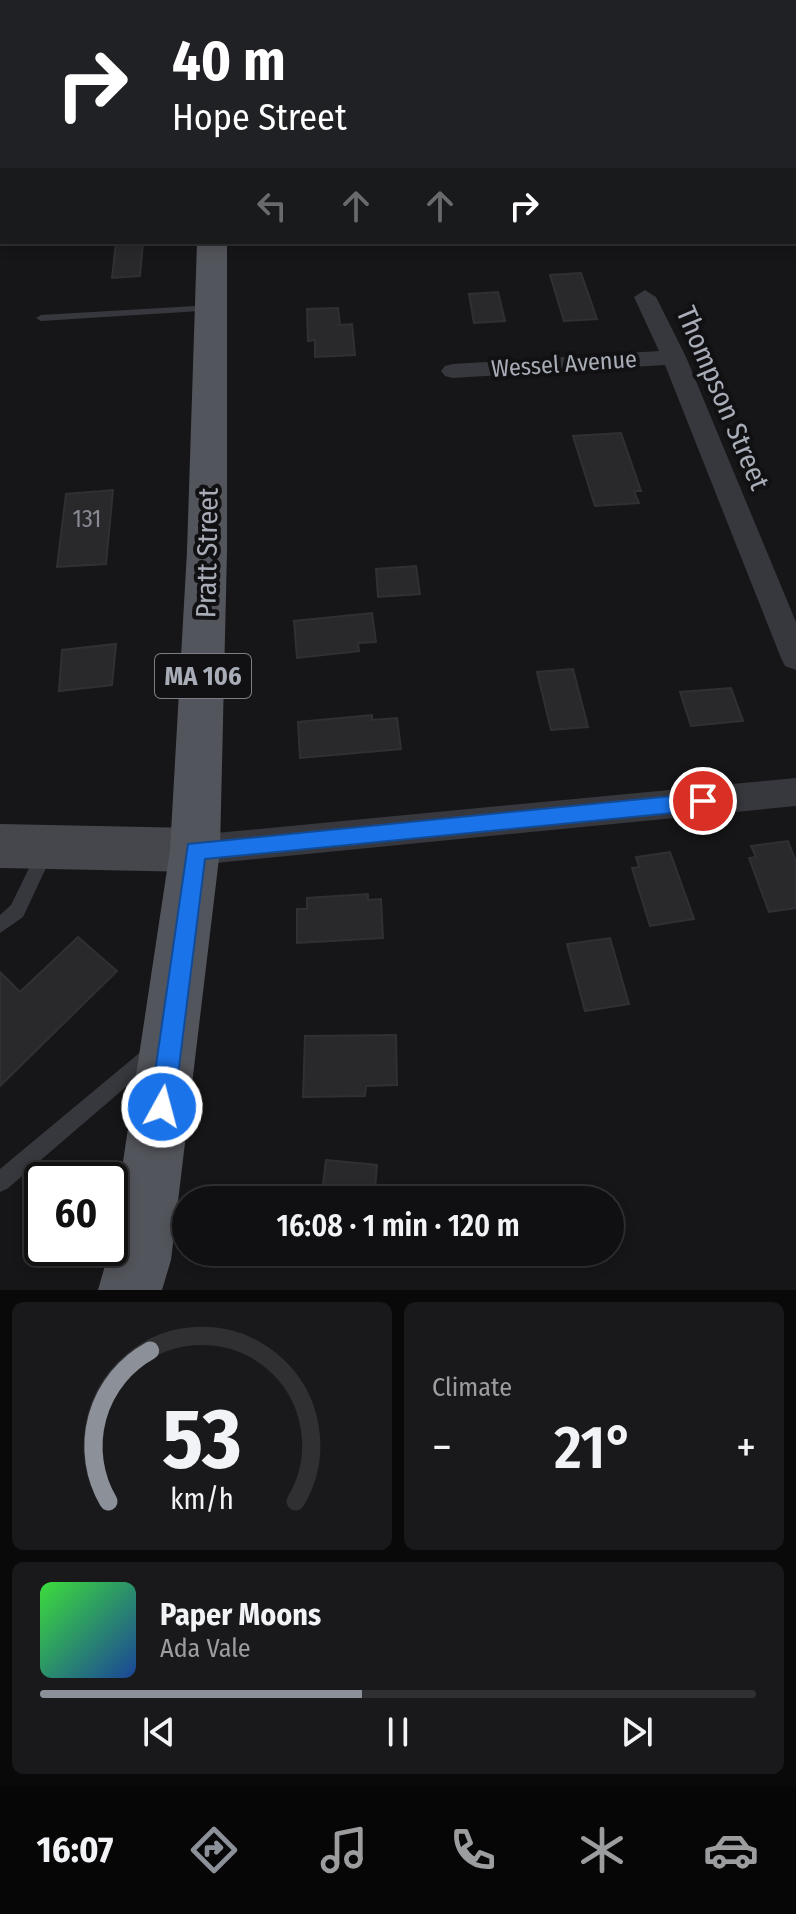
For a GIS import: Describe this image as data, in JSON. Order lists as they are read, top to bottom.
{
  "streets": {
    "main road": ["Pratt Street", "MA 106"],
    "street": ["Wessel Avenue", "Thompson Street"]
  },
  "crossings": [
    ["Wessel Avenue", "Thompson Street"]
  ],
  "house_numbers": ["131"],
  "page": {
    "turn": ["40 m", "Hope Street"],
    "limit": "60",
    "trip": "16:08 · 1 min · 120 m",
    "tile": "Climate",
    "heat": ["−", "21°", "+"],
    "song": ["Paper Moons", "Ada Vale"],
    "tabs": "16:07",
    "gauge": ["53", "km/h"]
  }
}
